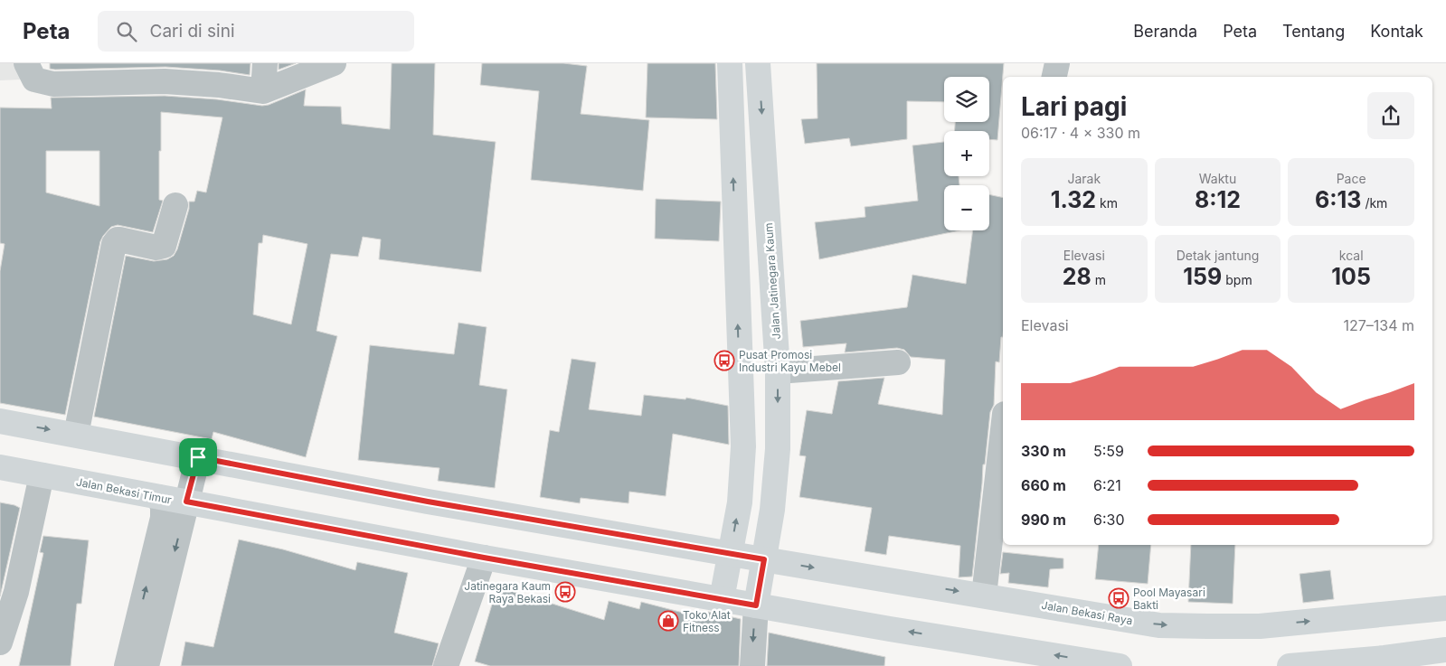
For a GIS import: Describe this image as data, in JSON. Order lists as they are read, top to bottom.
{
  "streets": {
    "main road": ["Jalan Jatinegara Kaum", "Jalan Bekasi Timur", "Jalan Bekasi Raya"]
  },
  "crossings": [
    ["Jalan Jatinegara Kaum", "Jalan Bekasi Timur"],
    ["Jalan Jatinegara Kaum", "Jalan Bekasi Raya"]
  ],
  "places": {
    "bus stop": ["Pusat Promosi Industri Kayu Mebel", "Jatinegara Kaum Raya Bekasi", "Pool Mayasari Bakti"],
    "shop": ["Toko Alat Fitness"]
  },
  "page": {
    "header": "Peta",
    "search": "Cari di sini",
    "nav": [
      "Beranda",
      "Peta",
      "Tentang",
      "Kontak"
    ],
    "map_buttons": ["+", "−"],
    "heading": ["Lari pagi", "06:17 · 4 × 330 m"],
    "stats": [
      ["Jarak", "1.32 km"],
      ["Waktu", "8:12"],
      ["Pace", "6:13 /km"],
      ["Elevasi", "28 m"],
      ["Detak jantung", "159 bpm"],
      ["kcal", "105"]
    ],
    "chart": ["Elevasi", "127–134 m"],
    "list": [
      {
        "name": "330 m",
        "note": "5:59"
      },
      {
        "name": "660 m",
        "note": "6:21"
      },
      {
        "name": "990 m",
        "note": "6:30"
      }
    ]
  }
}
